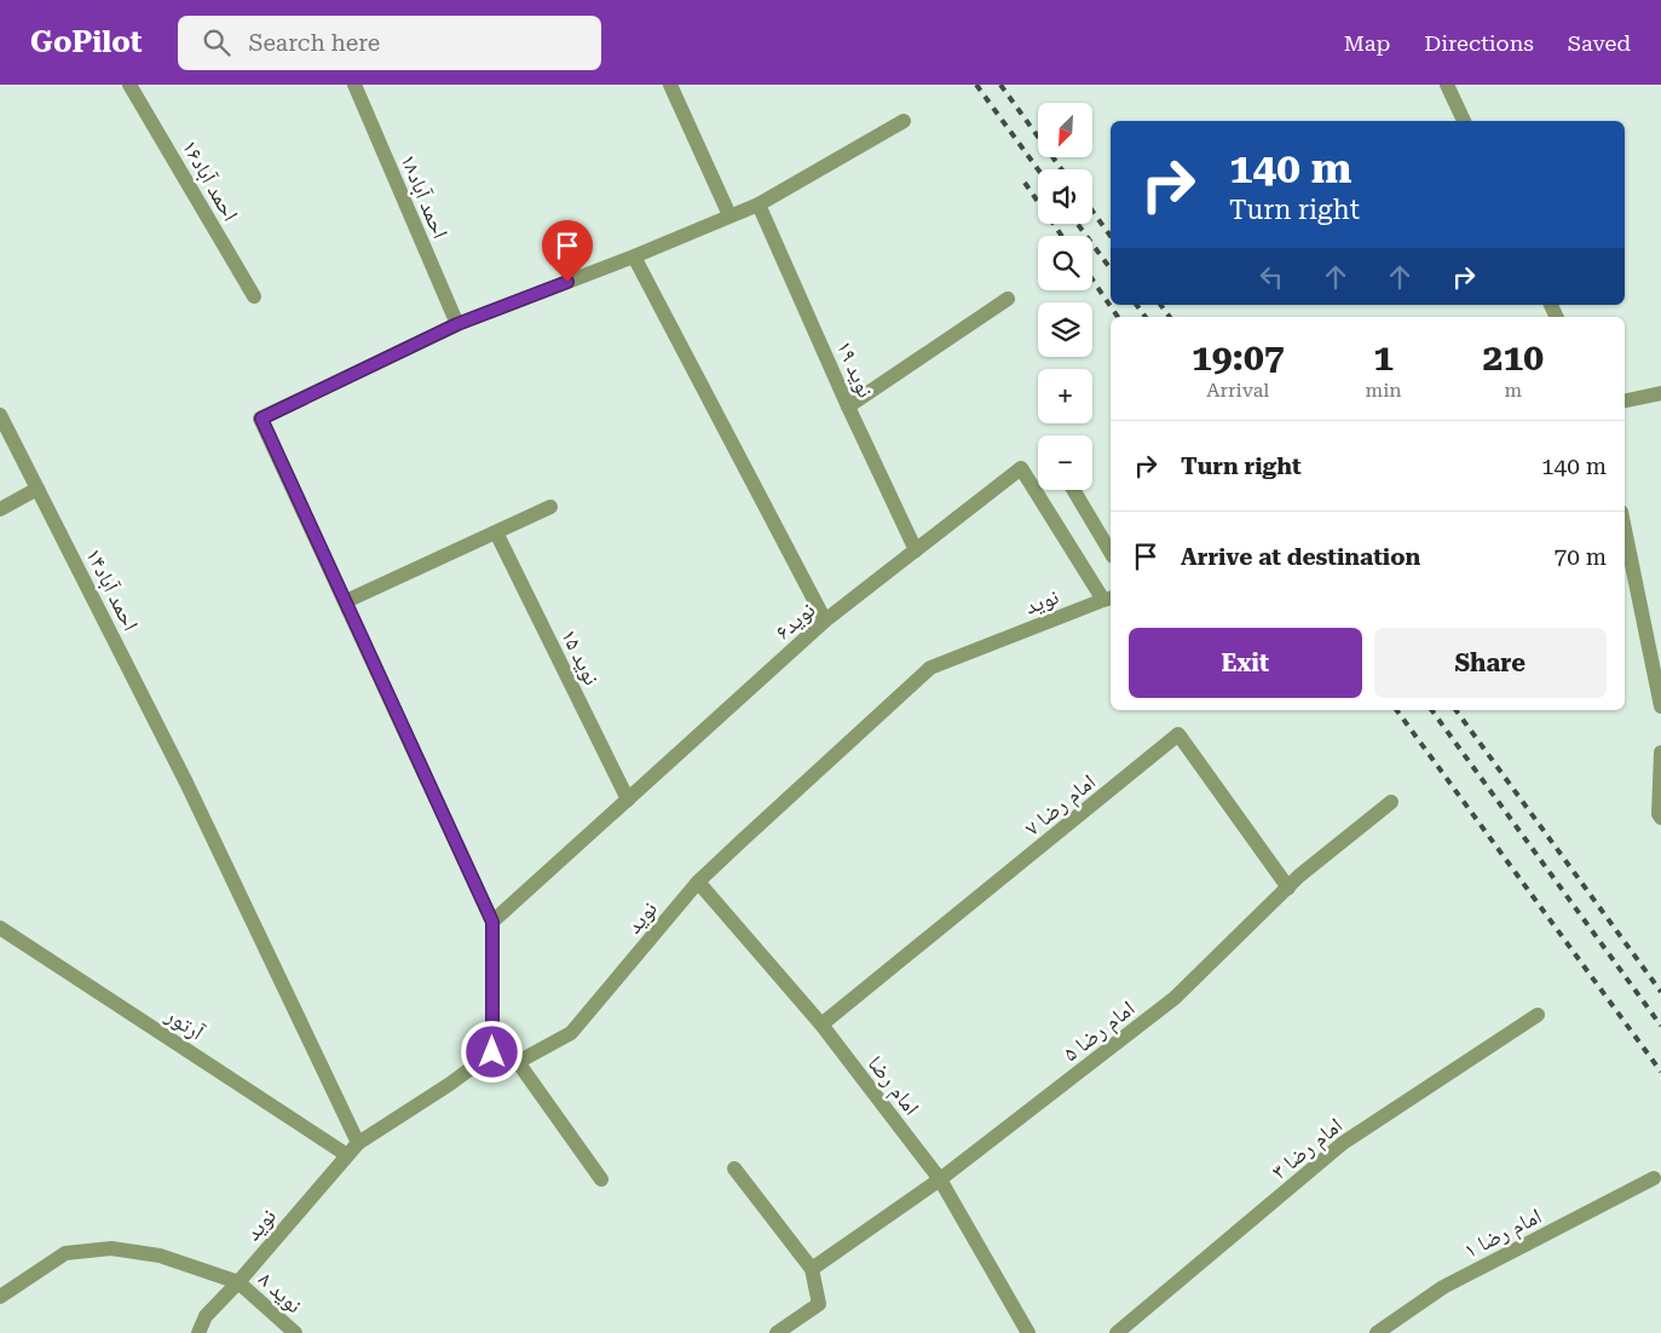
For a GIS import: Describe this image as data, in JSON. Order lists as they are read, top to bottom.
{
  "streets": {
    "street": [
      "احمد آباد۱۶",
      "احمد آباد۱۸",
      "نوید ۱۹",
      "احمد آباد۱۴",
      "نوید",
      "نوید۶",
      "نوید ۱۵",
      "امام رضا ۷",
      "آرتور",
      "امام رضا ۵",
      "امام رضا",
      "امام رضا ۳",
      "امام رضا ۱",
      "نوید ۸"
    ]
  },
  "crossings": [
    ["نوید ۱۹", "نوید۶"],
    ["احمد آباد۱۴", "نوید"],
    ["نوید", "نوید۶"],
    ["نوید", "آرتور"],
    ["نوید", "امام رضا"],
    ["نوید", "نوید ۸"],
    ["نوید۶", "نوید ۱۵"],
    ["امام رضا ۷", "امام رضا ۵"],
    ["امام رضا ۷", "امام رضا"],
    ["امام رضا ۵", "امام رضا"]
  ],
  "north": "bottom left",
  "page": {
    "header": "GoPilot",
    "search": "Search here",
    "nav": ["Map", "Directions", "Saved"],
    "map_buttons": ["+", "−"],
    "turn": ["140 m", "Turn right"],
    "eta": [
      "19:07",
      "Arrival",
      "1",
      "min",
      "210",
      "m"
    ],
    "list": [
      {
        "name": "Turn right",
        "value": "140 m"
      },
      {
        "name": "Arrive at destination",
        "value": "70 m"
      }
    ],
    "buttons": ["Exit", "Share"]
  }
}
